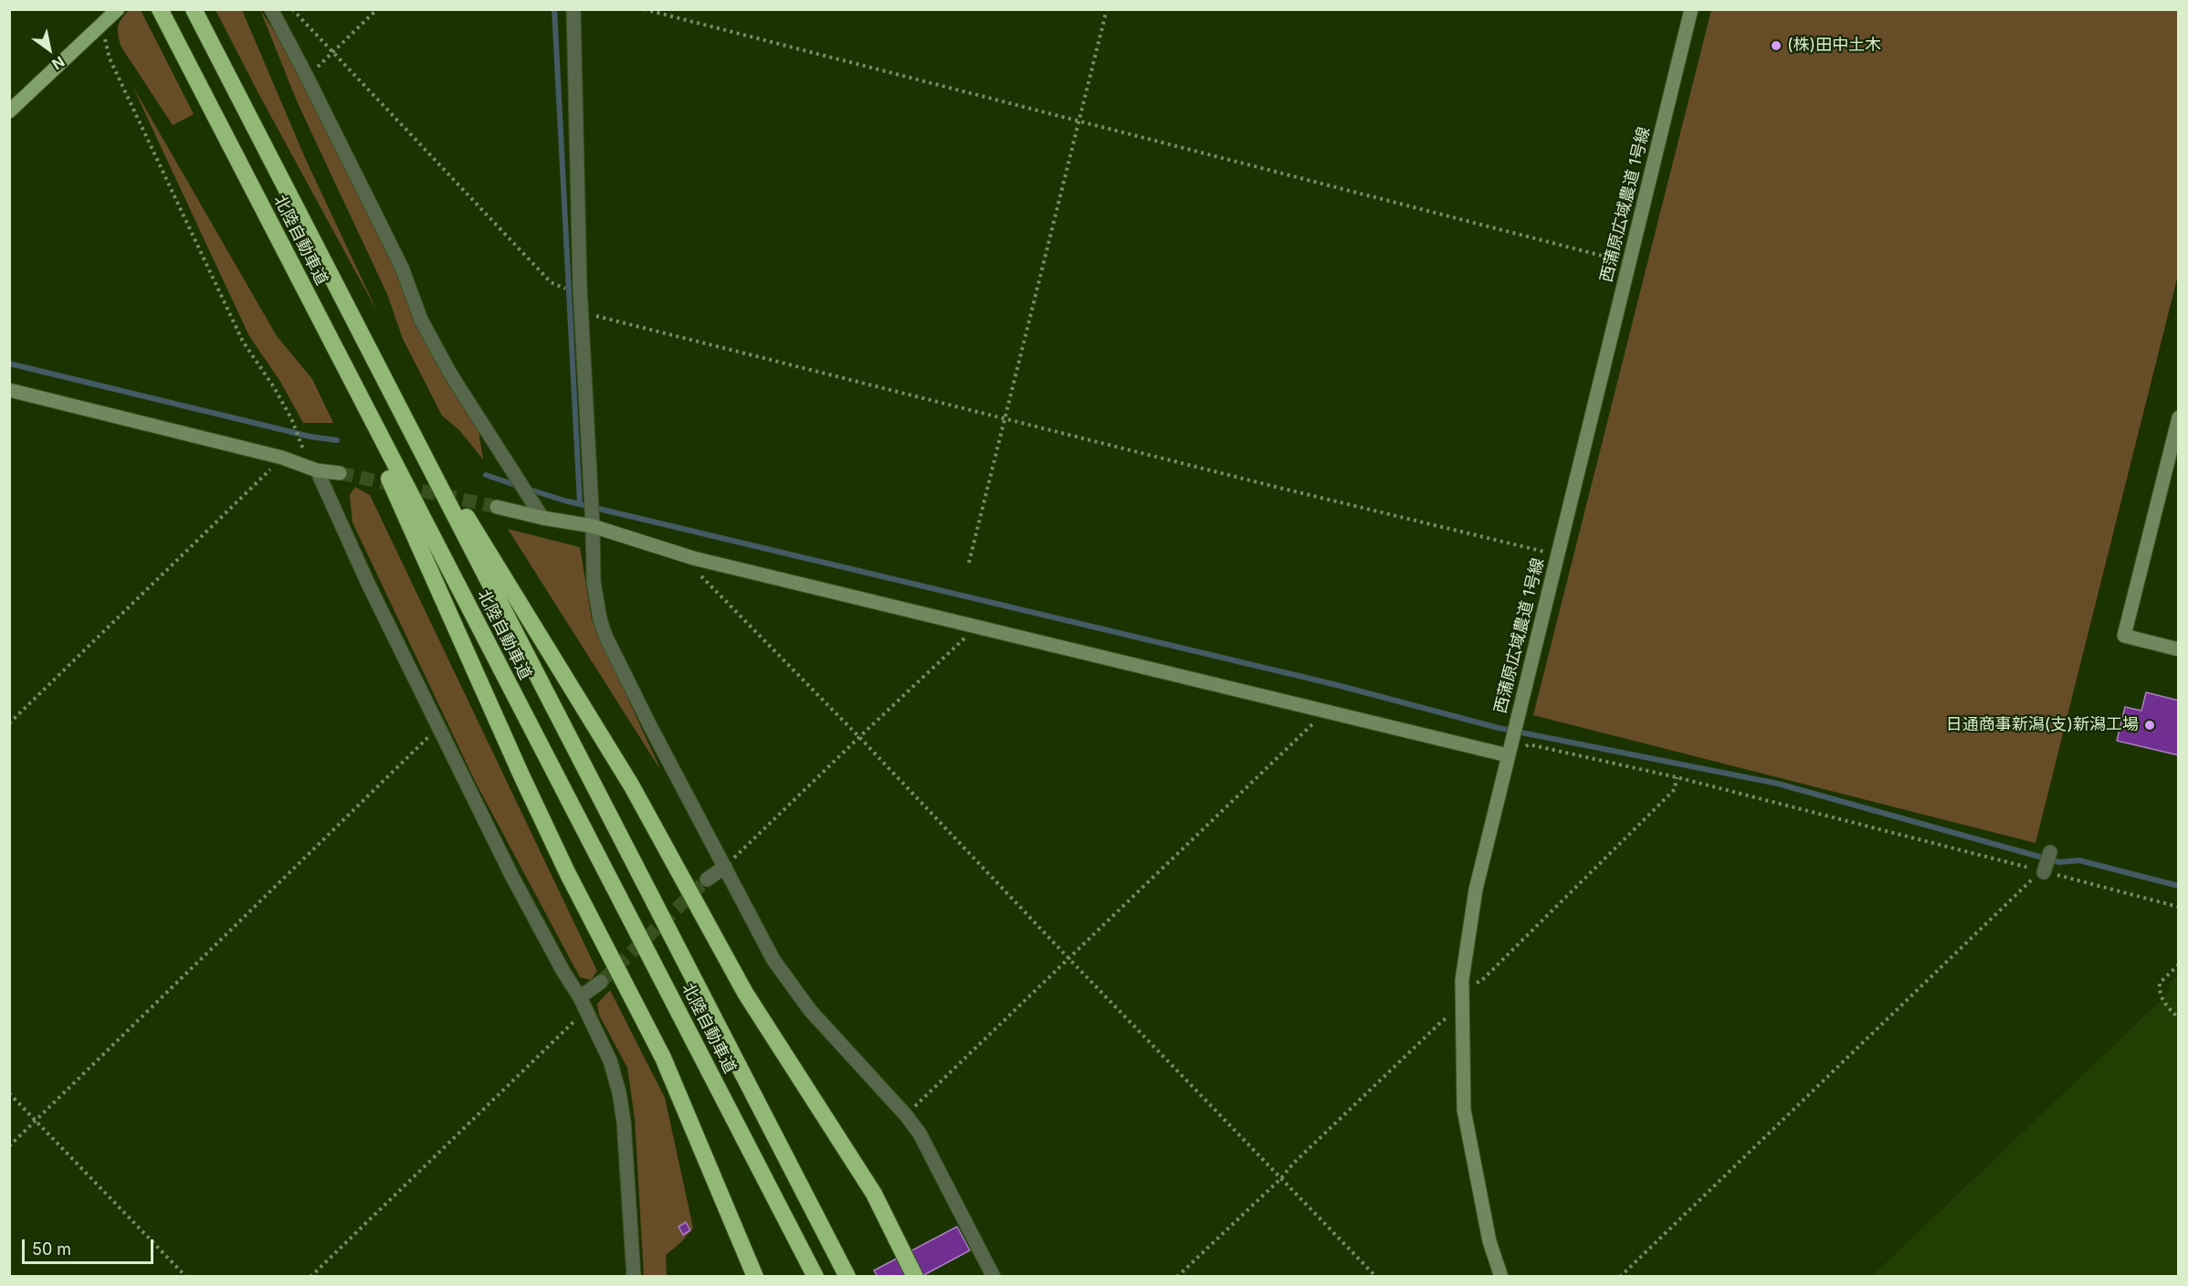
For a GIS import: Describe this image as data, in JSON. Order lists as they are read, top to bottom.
{
  "streets": {
    "highway": ["北陸自動車道"],
    "street": ["西蒲原広域農道 1号線"]
  },
  "places": ["(株)田中土木", "日通商事新潟(支)新潟工場"],
  "scale_bar": "50 m",
  "north": "bottom right"
}
